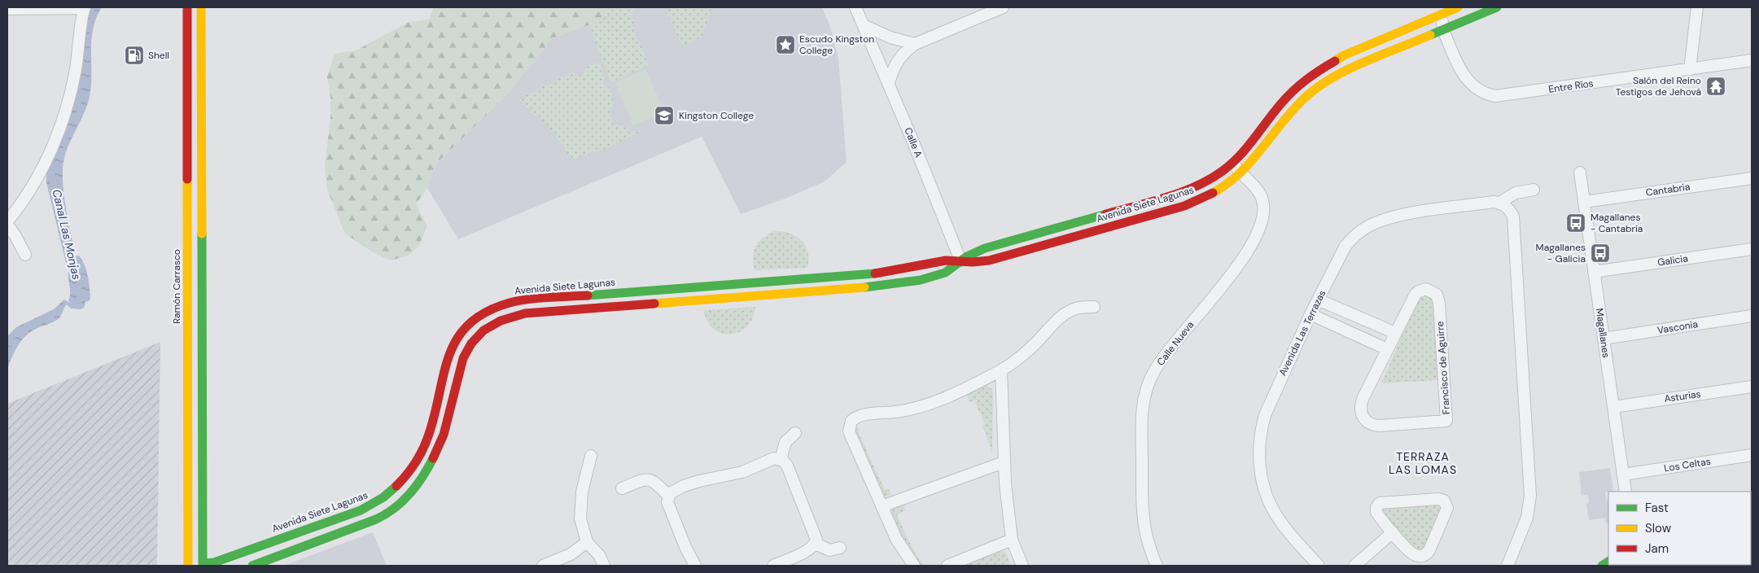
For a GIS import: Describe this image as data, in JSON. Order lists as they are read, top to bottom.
{
  "streets": {
    "street": [
      "Entre Ríos",
      "Calle A",
      "Cantabria",
      "Avenida Siete Lagunas",
      "Galicia",
      "Ramón Carrasco",
      "Vasconia",
      "Avenida Las Terrazas",
      "Magallanes",
      "Calle Nueva",
      "Francisco de Aguirre",
      "Asturias",
      "Los Celtas"
    ]
  },
  "crossings": [
    ["Entre Ríos", "Avenida Siete Lagunas"],
    ["Calle A", "Avenida Siete Lagunas"],
    ["Cantabria", "Magallanes"],
    ["Avenida Siete Lagunas", "Calle Nueva"],
    ["Galicia", "Magallanes"],
    ["Vasconia", "Magallanes"],
    ["Magallanes", "Asturias"],
    ["Magallanes", "Los Celtas"]
  ],
  "districts": ["TERRAZA LAS LOMAS"],
  "water": ["Canal Las Monjas"],
  "places": {
    "place": ["Escudo Kingston College"],
    "fuel station": ["Shell"],
    "temple": ["Salón del Reino Testigos de Jehová"],
    "school or university": ["Kingston College"],
    "bus stop": ["Magallanes - Cantabria", "Magallanes - Galicia"]
  },
  "legend": ["Fast", "Slow", "Jam"]
}
